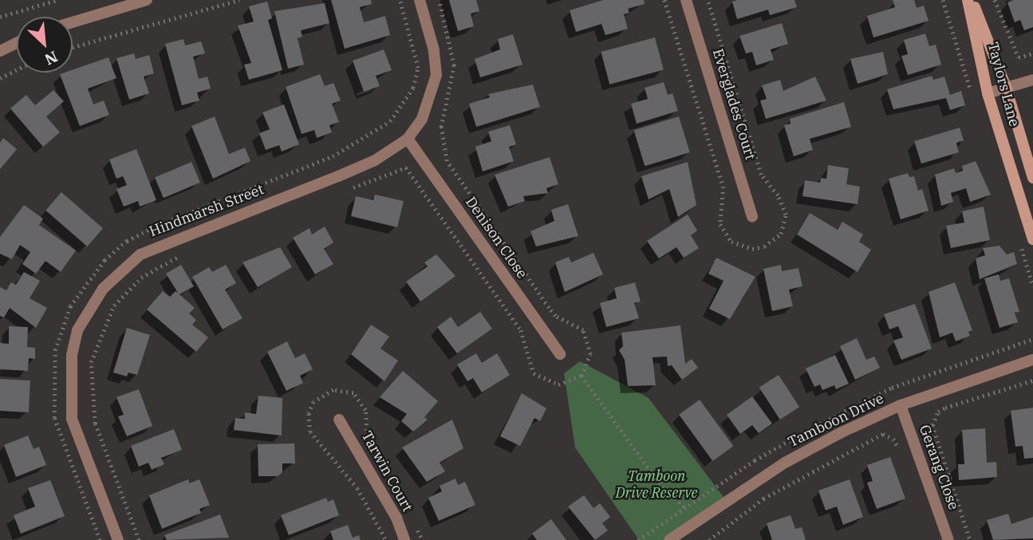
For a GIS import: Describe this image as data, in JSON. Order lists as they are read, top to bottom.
{
  "streets": {
    "main road": ["Taylors Lane"],
    "street": [
      "Everglades Court",
      "Hindmarsh Street",
      "Denison Close",
      "Tamboon Drive",
      "Gerang Close",
      "Tarwin Court"
    ]
  },
  "crossings": [
    ["Hindmarsh Street", "Denison Close"],
    ["Tamboon Drive", "Gerang Close"]
  ],
  "parks": ["Tamboon Drive Reserve"],
  "north": "bottom right"
}
